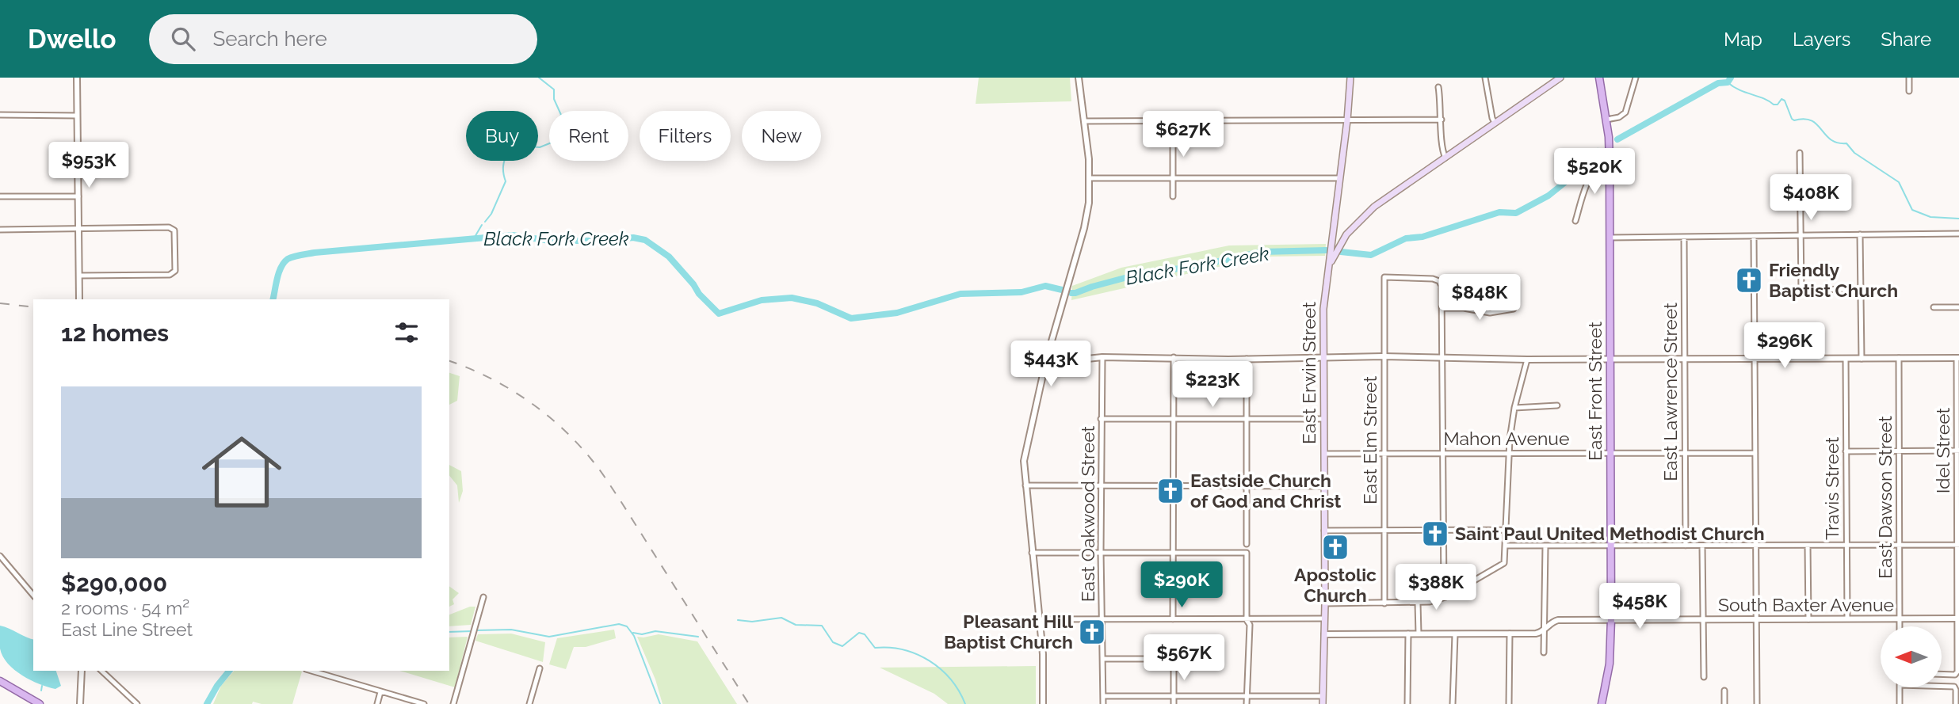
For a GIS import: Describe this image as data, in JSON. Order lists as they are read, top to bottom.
{
  "streets": {
    "main road": ["East Erwin Street", "East Front Street"],
    "street": [
      "East Lawrence Street",
      "Mahon Avenue",
      "East Elm Street",
      "Idel Street",
      "Travis Street",
      "East Dawson Street",
      "East Oakwood Street",
      "South Baxter Avenue"
    ]
  },
  "crossings": [
    ["East Erwin Street", "Mahon Avenue"],
    ["East Erwin Street", "South Baxter Avenue"],
    ["East Front Street", "Mahon Avenue"],
    ["East Front Street", "South Baxter Avenue"],
    ["East Lawrence Street", "Mahon Avenue"],
    ["Mahon Avenue", "East Elm Street"],
    ["Idel Street", "South Baxter Avenue"],
    ["Travis Street", "South Baxter Avenue"],
    ["East Dawson Street", "South Baxter Avenue"]
  ],
  "water": ["Black Fork Creek"],
  "places": {
    "church": [
      "Friendly Baptist Church",
      "Eastside Church of God and Christ",
      "Saint Paul United Methodist Church",
      "Apostolic Church",
      "Pleasant Hill Baptist Church"
    ]
  },
  "north": "left",
  "page": {
    "header": "Dwello",
    "search": "Search here",
    "nav": ["Map", "Layers", "Share"],
    "price": [
      "$627K",
      "$953K",
      "$520K",
      "$408K",
      "$848K",
      "$296K",
      "$443K",
      "$223K",
      "$290K",
      "$388K",
      "$458K",
      "$567K"
    ],
    "chip": [
      "Buy",
      "Rent",
      "Filters",
      "New"
    ],
    "heading": "12 homes",
    "list": [
      {
        "name": "$290,000",
        "note": "2 rooms · 54 m² · East Line Street"
      }
    ]
  }
}
